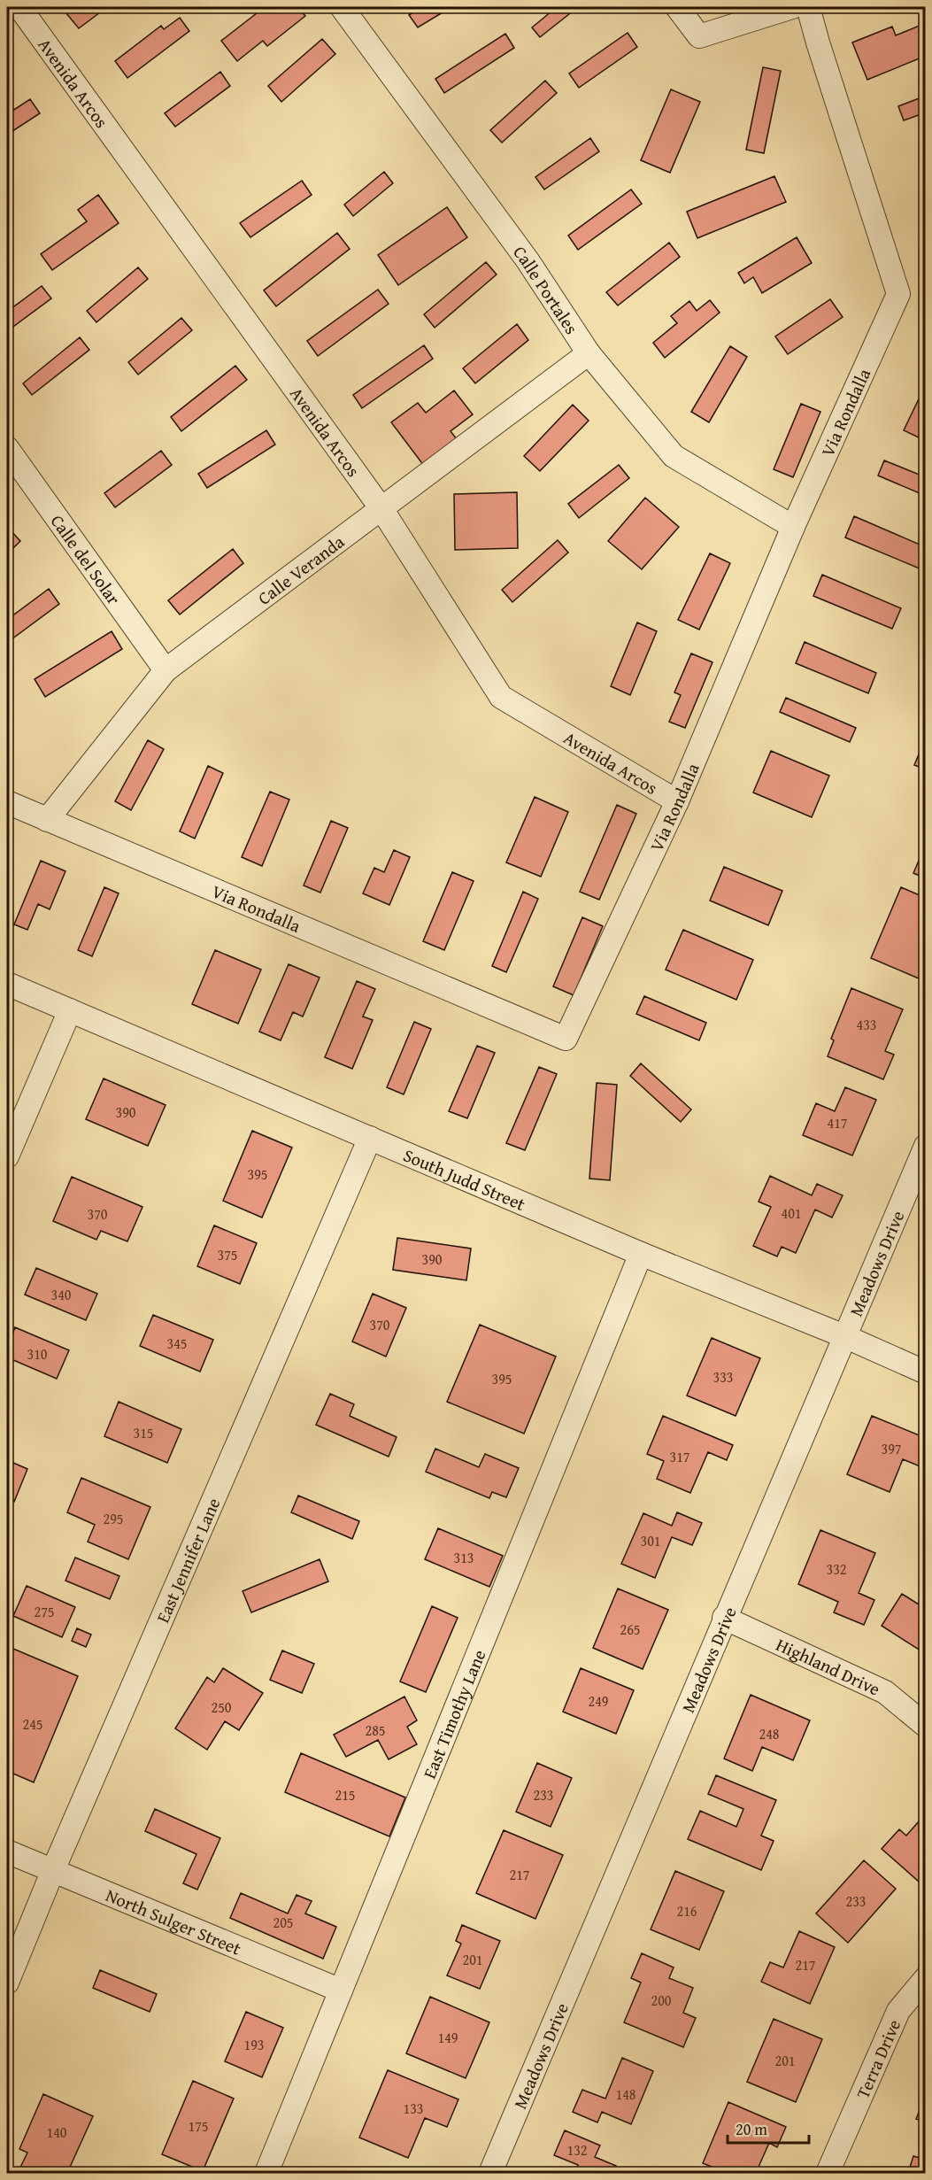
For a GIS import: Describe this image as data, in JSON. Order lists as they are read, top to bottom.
{
  "streets": {
    "street": [
      "Avenida Arcos",
      "Calle Portales",
      "Via Rondalla",
      "Calle del Solar",
      "Calle Veranda",
      "South Judd Street",
      "Meadows Drive",
      "East Jennifer Lane",
      "Highland Drive",
      "East Timothy Lane",
      "North Sulger Street",
      "Terra Drive"
    ]
  },
  "crossings": [
    ["Avenida Arcos", "Via Rondalla"],
    ["Avenida Arcos", "Calle Veranda"],
    ["Calle Portales", "Via Rondalla"],
    ["Calle Portales", "Calle Veranda"],
    ["Via Rondalla", "Calle Veranda"],
    ["Calle del Solar", "Calle Veranda"],
    ["South Judd Street", "Meadows Drive"],
    ["South Judd Street", "East Jennifer Lane"],
    ["South Judd Street", "East Timothy Lane"],
    ["Meadows Drive", "Highland Drive"],
    ["East Jennifer Lane", "North Sulger Street"],
    ["East Timothy Lane", "North Sulger Street"]
  ],
  "house_numbers": [
    "433",
    "390",
    "417",
    "395",
    "401",
    "370",
    "375",
    "390",
    "340",
    "370",
    "345",
    "310",
    "333",
    "395",
    "315",
    "397",
    "317",
    "295",
    "301",
    "313",
    "332",
    "275",
    "265",
    "249",
    "250",
    "245",
    "285",
    "248",
    "215",
    "233",
    "217",
    "233",
    "216",
    "205",
    "201",
    "217",
    "200",
    "149",
    "193",
    "201",
    "148",
    "133",
    "175",
    "140",
    "132"
  ],
  "scale_bar": "20 m"
}
